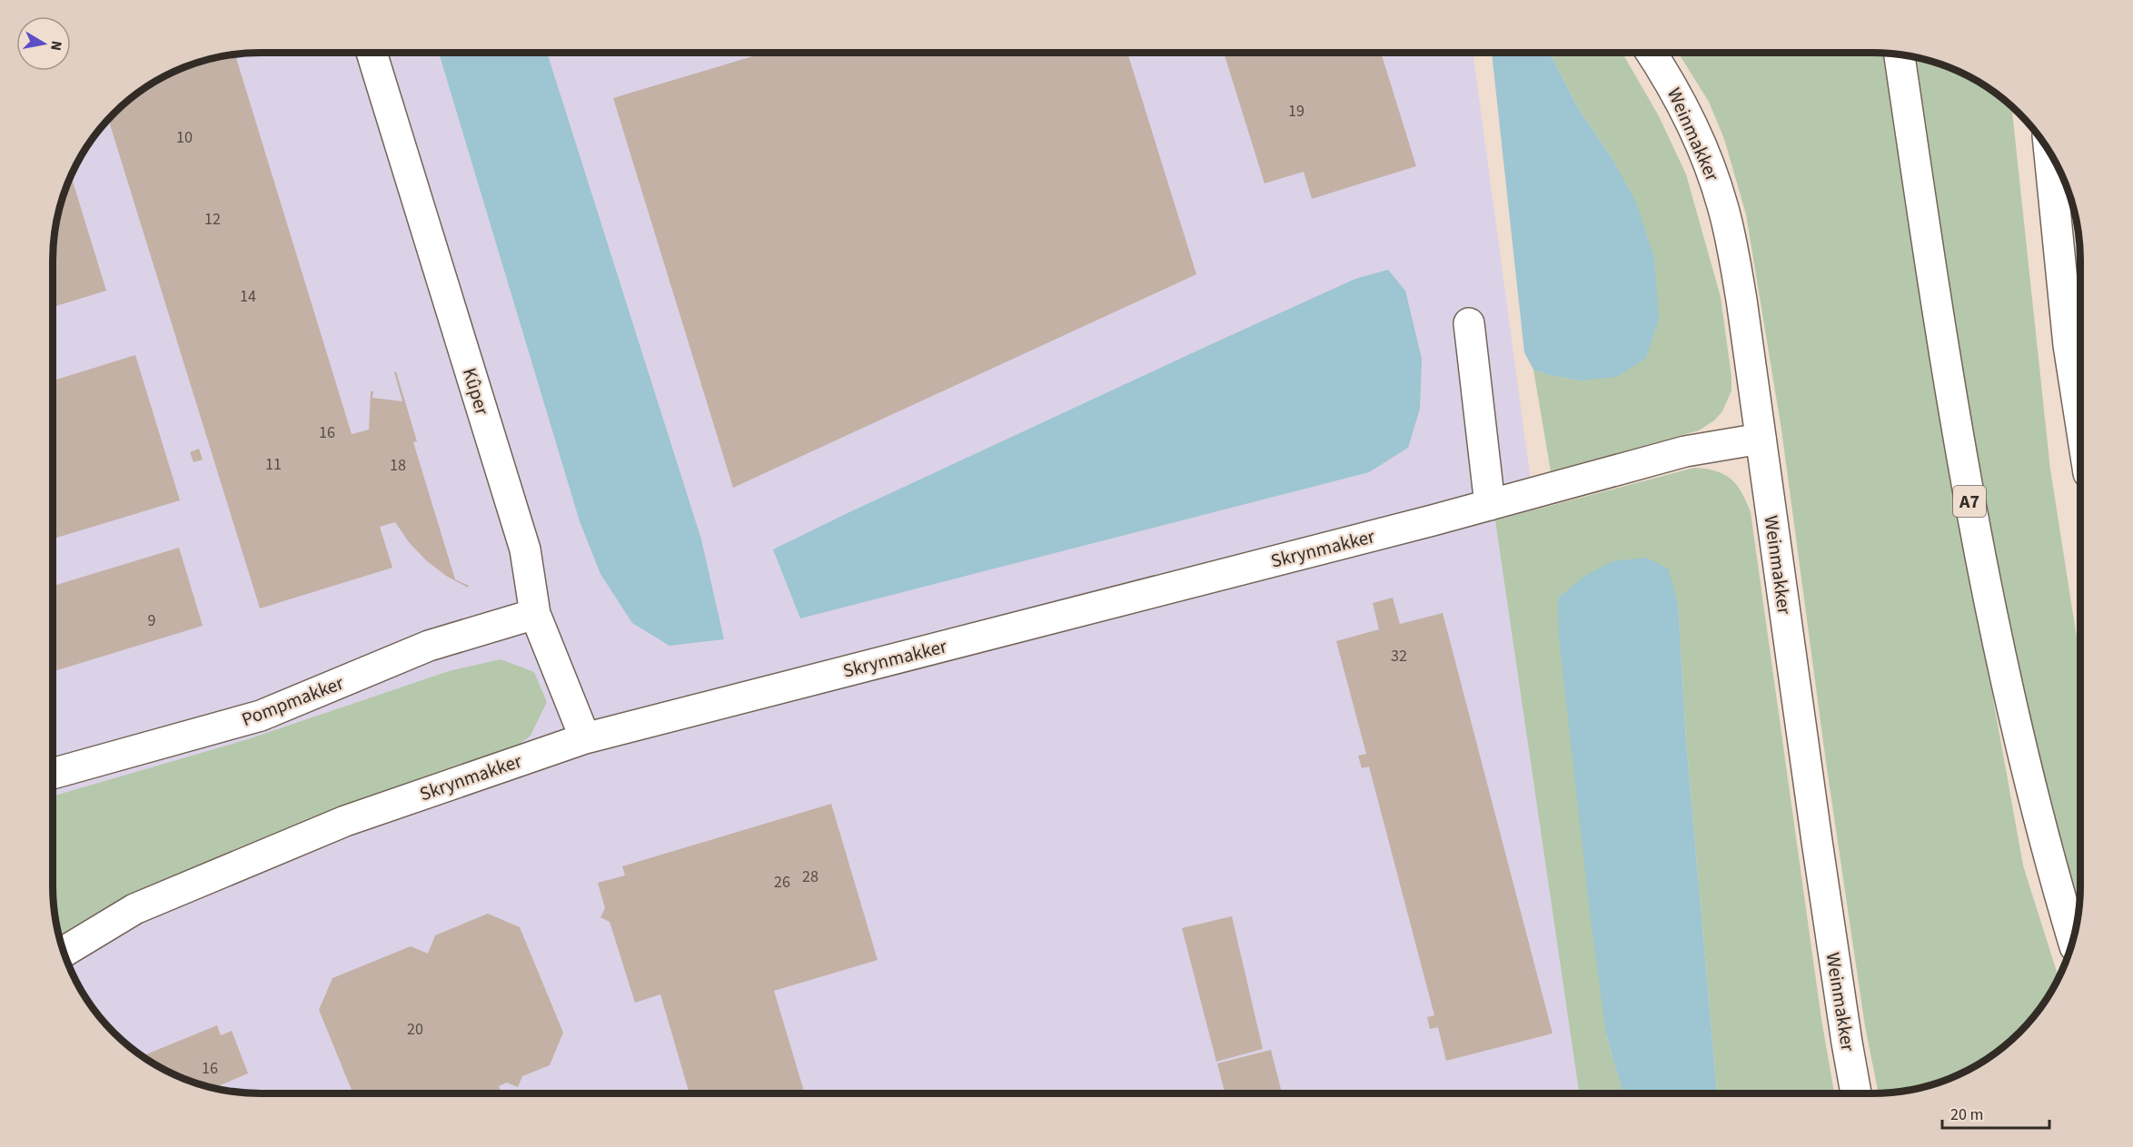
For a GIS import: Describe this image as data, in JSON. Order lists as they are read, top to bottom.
{
  "streets": {
    "main road": [
      "Weinmakker",
      "Kûper",
      "A7",
      "Skrynmakker",
      "Pompmakker"
    ]
  },
  "crossings": [
    ["Weinmakker", "Skrynmakker"],
    ["Kûper", "Skrynmakker"],
    ["Kûper", "Pompmakker"]
  ],
  "house_numbers": [
    "19",
    "10",
    "12",
    "14",
    "16",
    "11",
    "18",
    "9",
    "32",
    "28",
    "26",
    "20",
    "16"
  ],
  "scale_bar": "20 m",
  "north": "right"
}
